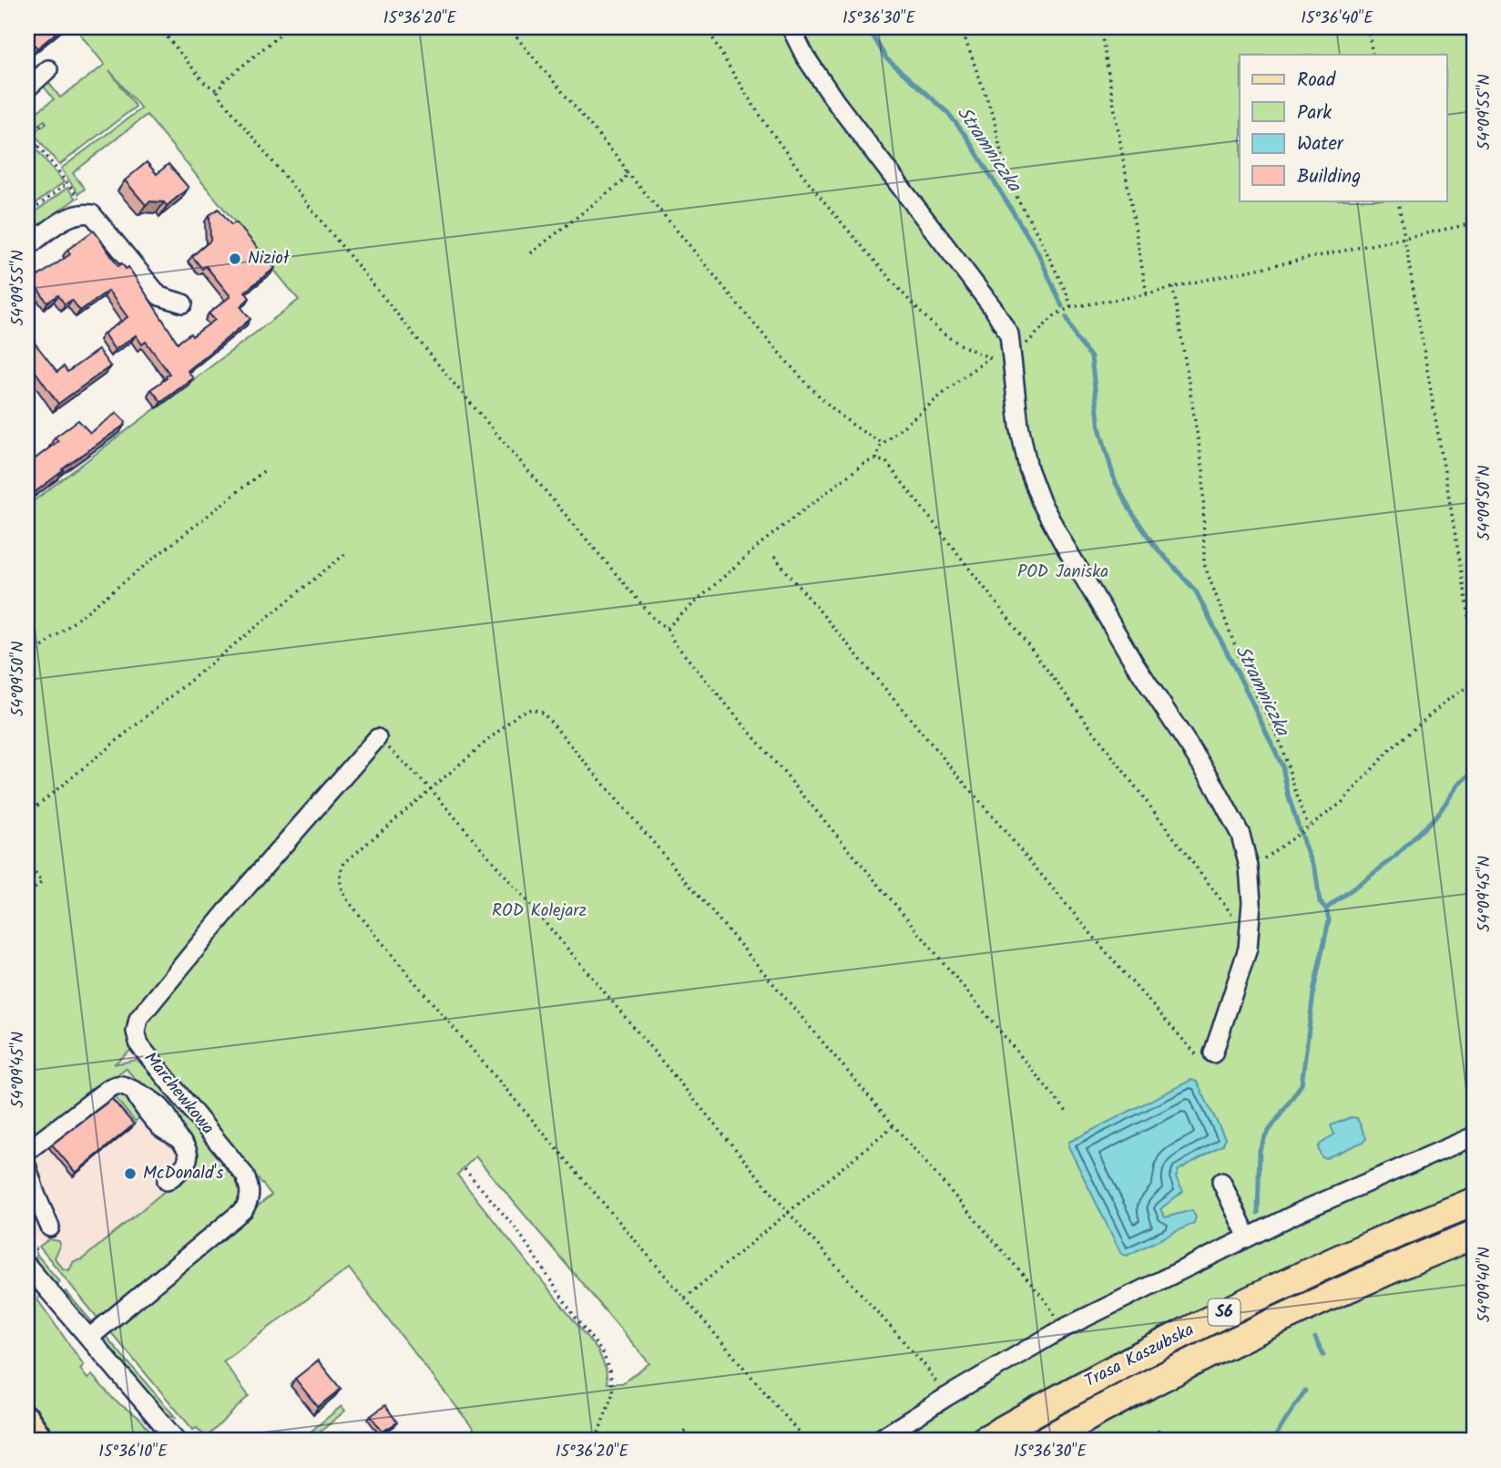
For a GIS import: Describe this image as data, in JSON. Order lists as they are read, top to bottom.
{
  "streets": {
    "highway": ["S6", "Trasa Kaszubska"],
    "street": ["Marchewkowa"]
  },
  "water": ["Stramniczka"],
  "parks": ["POD Janiska", "ROD Kolejarz"],
  "places": ["Nizioł", "McDonald's"],
  "legend": [
    "Road",
    "Park",
    "Water",
    "Building"
  ],
  "coordinates": [
    "15°36'20\"E",
    "15°36'30\"E",
    "15°36'40\"E",
    "54°09'55\"N",
    "54°09'50\"N",
    "54°09'45\"N",
    "54°09'40\"N",
    "15°36'10\"E"
  ]
}
